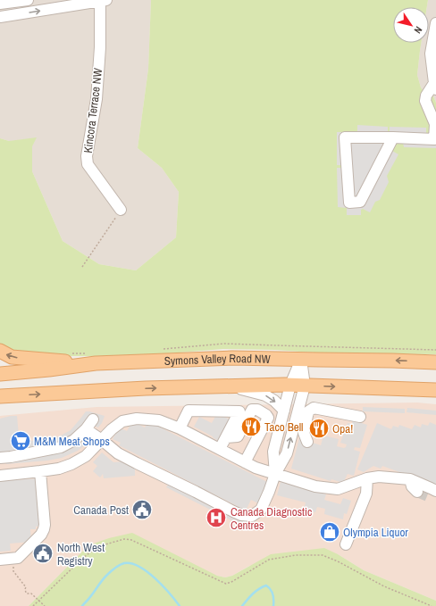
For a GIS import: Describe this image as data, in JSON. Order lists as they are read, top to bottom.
{
  "streets": {
    "main road": ["Symons Valley Road NW"],
    "street": ["Kincora Terrace NW"]
  },
  "places": {
    "restaurant": ["Taco Bell", "Opa!"],
    "supermarket": ["M&M Meat Shops"],
    "public building": ["Canada Post", "North West Registry"],
    "hospital": ["Canada Diagnostic Centres"],
    "shop": ["Olympia Liquor"]
  },
  "north": "bottom right"
}
